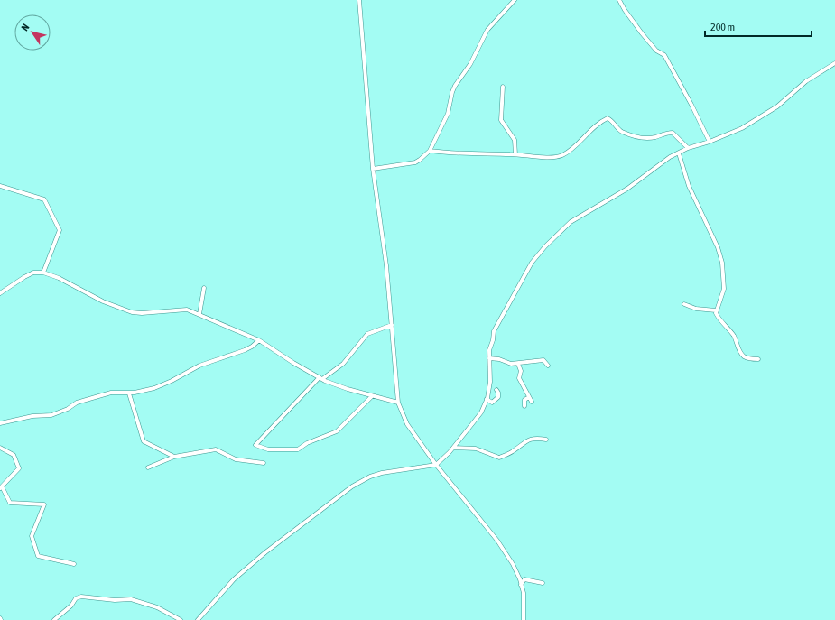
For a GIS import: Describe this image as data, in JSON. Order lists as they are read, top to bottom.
{
  "scale_bar": "200 m",
  "north": "top left"
}
